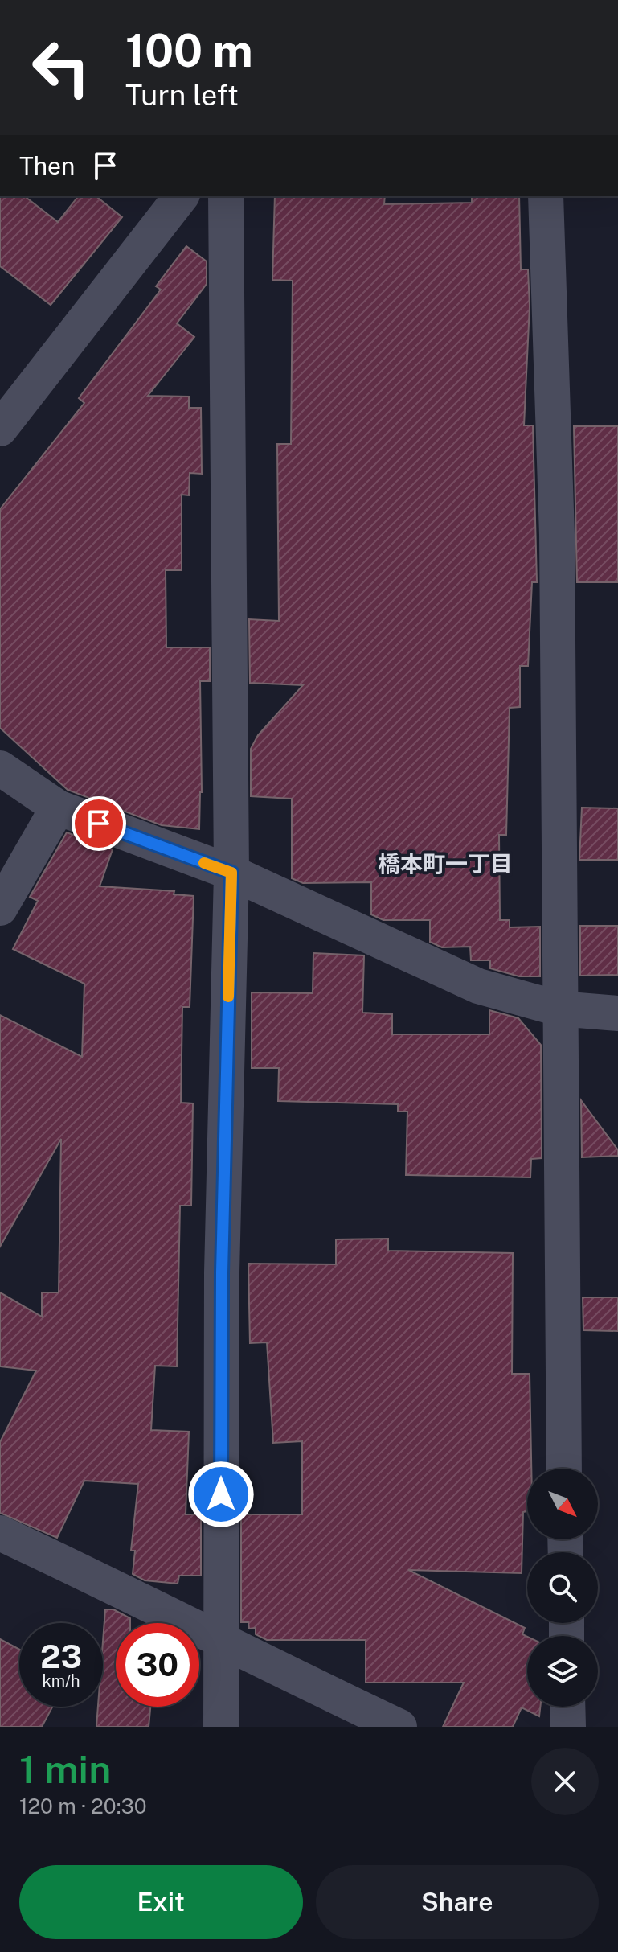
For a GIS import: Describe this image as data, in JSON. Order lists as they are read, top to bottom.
{
  "districts": ["橋本町一丁目"],
  "north": "bottom right",
  "page": {
    "turn": ["100 m", "Turn left"],
    "then": "Then",
    "speed": "23 km/h",
    "limit": "30",
    "heading": ["1 min", "120 m · 20:30"],
    "buttons": ["Exit", "Share"]
  }
}
